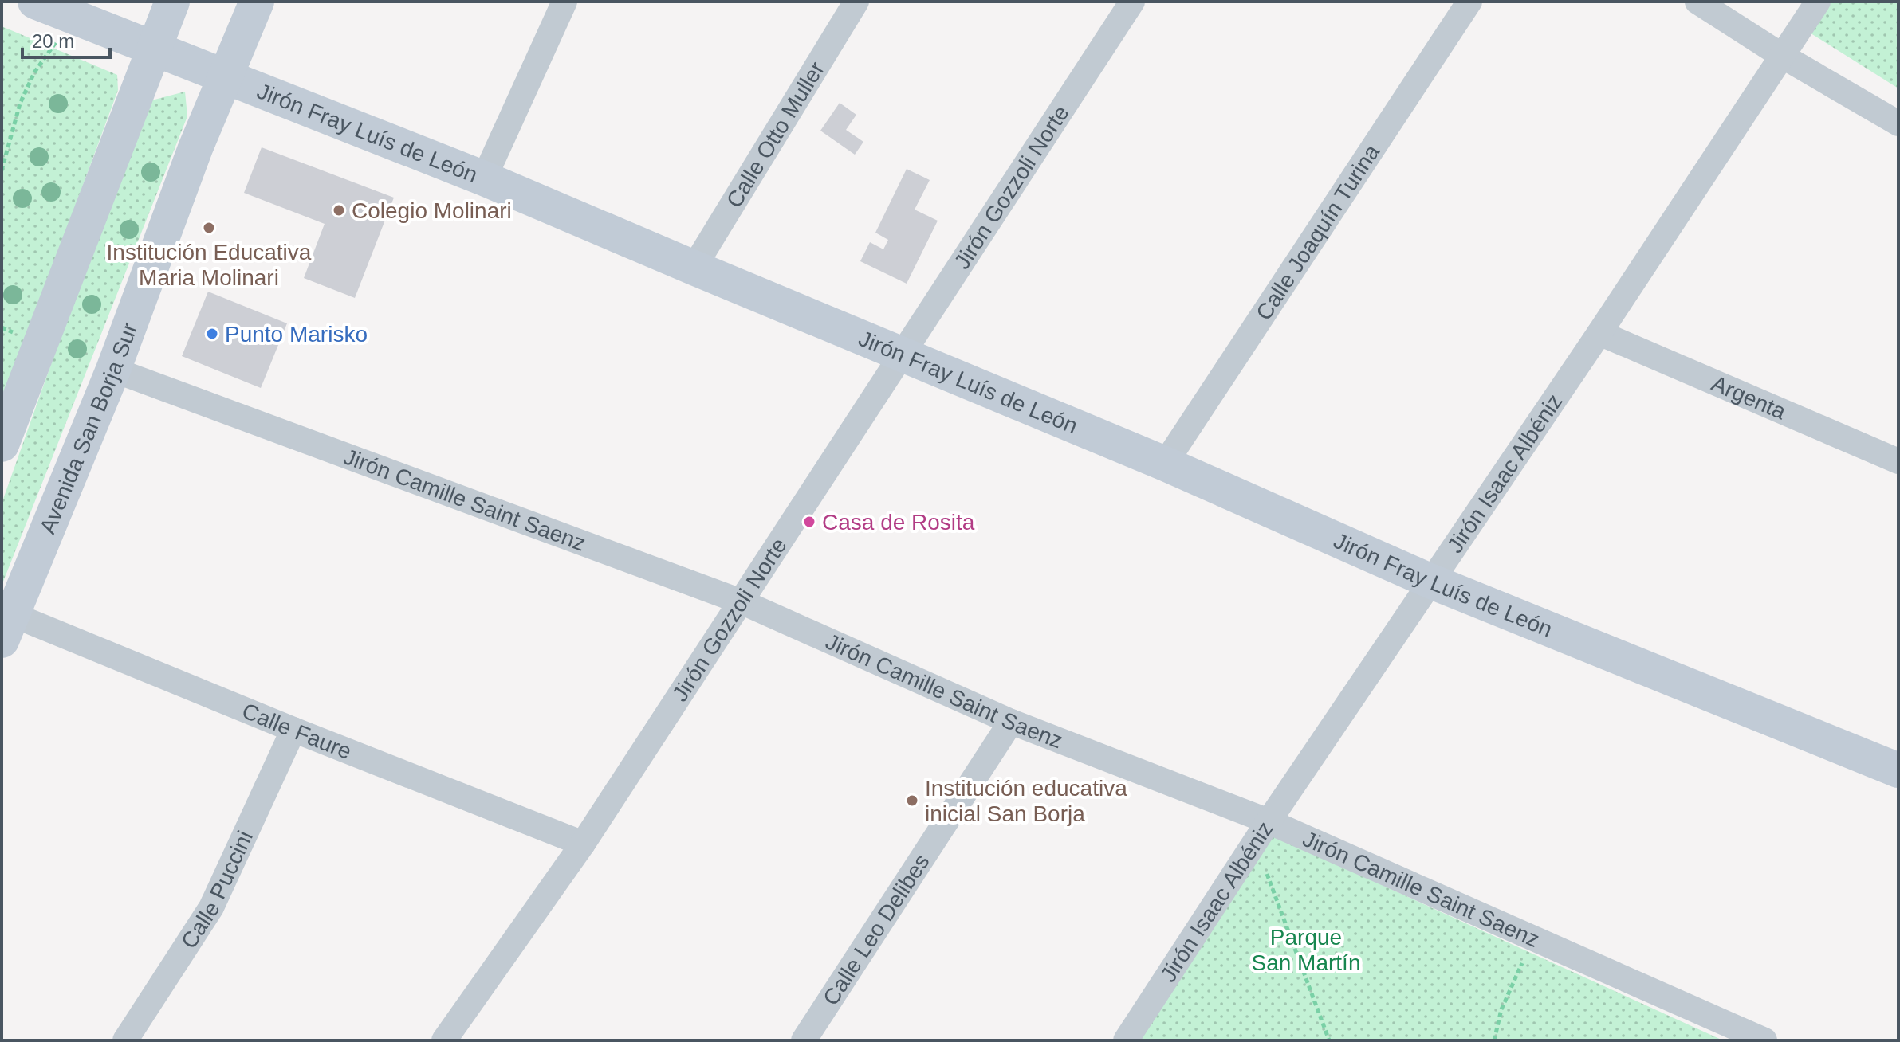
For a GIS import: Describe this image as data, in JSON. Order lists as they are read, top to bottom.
{
  "streets": {
    "street": [
      "Jirón Fray Luís de León",
      "Calle Otto Muller",
      "Jirón Gozzoli Norte",
      "Calle Joaquín Turina",
      "Argenta",
      "Avenida San Borja Sur",
      "Jirón Isaac Albéniz",
      "Jirón Camille Saint Saenz",
      "Calle Faure",
      "Calle Puccini",
      "Calle Leo Delibes"
    ]
  },
  "crossings": [
    ["Jirón Fray Luís de León", "Calle Otto Muller"],
    ["Jirón Fray Luís de León", "Jirón Gozzoli Norte"],
    ["Jirón Fray Luís de León", "Calle Joaquín Turina"],
    ["Jirón Fray Luís de León", "Avenida San Borja Sur"],
    ["Jirón Fray Luís de León", "Jirón Isaac Albéniz"],
    ["Jirón Gozzoli Norte", "Jirón Camille Saint Saenz"],
    ["Jirón Gozzoli Norte", "Calle Faure"],
    ["Argenta", "Jirón Isaac Albéniz"],
    ["Avenida San Borja Sur", "Jirón Camille Saint Saenz"],
    ["Avenida San Borja Sur", "Calle Faure"],
    ["Jirón Isaac Albéniz", "Jirón Camille Saint Saenz"],
    ["Jirón Camille Saint Saenz", "Calle Leo Delibes"],
    ["Calle Faure", "Calle Puccini"]
  ],
  "parks": ["Parque San Martín"],
  "places": [
    "Colegio Molinari",
    "Institución Educativa Maria Molinari",
    "Punto Marisko",
    "Casa de Rosita",
    "Institución educativa inicial San Borja"
  ],
  "scale_bar": "20 m"
}
